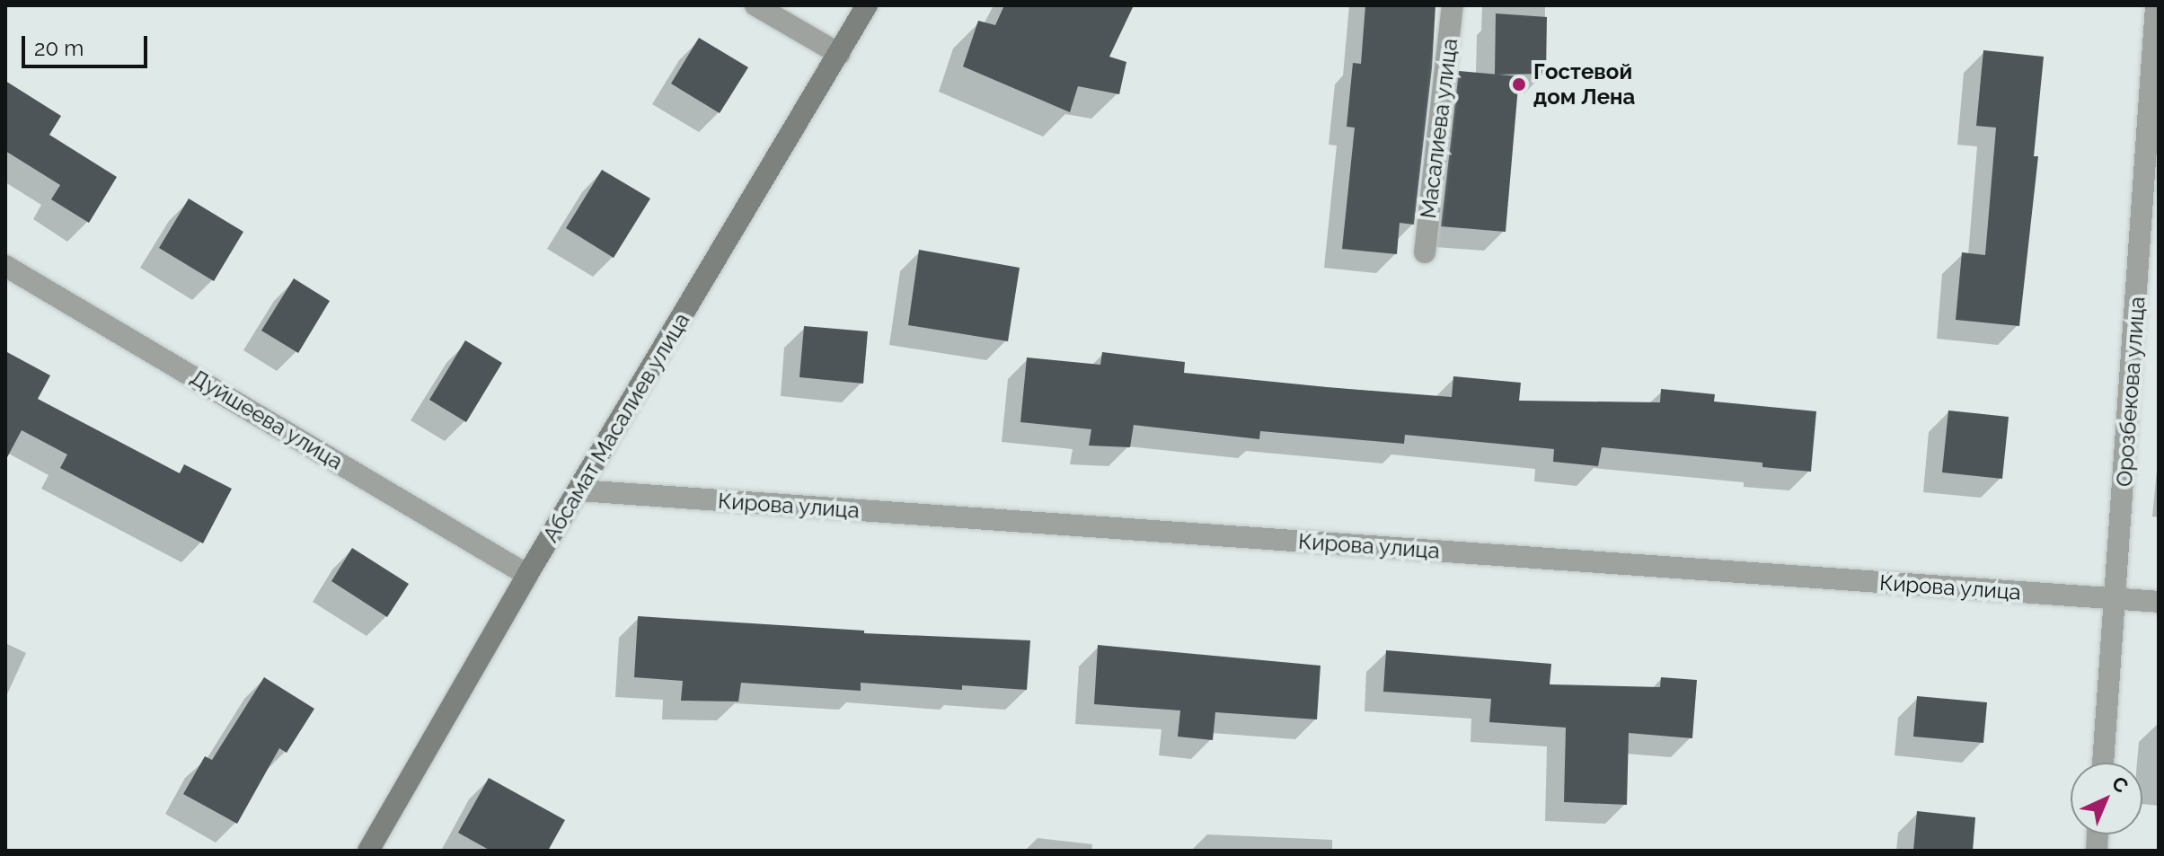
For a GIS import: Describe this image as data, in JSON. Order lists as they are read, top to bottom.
{
  "streets": {
    "street": [
      "Масалиева улица",
      "Орозбекова улица",
      "Дуйшеева улица",
      "Абсамат Масалиев улица",
      "Кирова улица"
    ]
  },
  "crossings": [
    ["Орозбекова улица", "Кирова улица"],
    ["Дуйшеева улица", "Абсамат Масалиев улица"],
    ["Абсамат Масалиев улица", "Кирова улица"]
  ],
  "places": ["Гостевой дом Лена"],
  "scale_bar": "20 m",
  "north": "top right"
}
